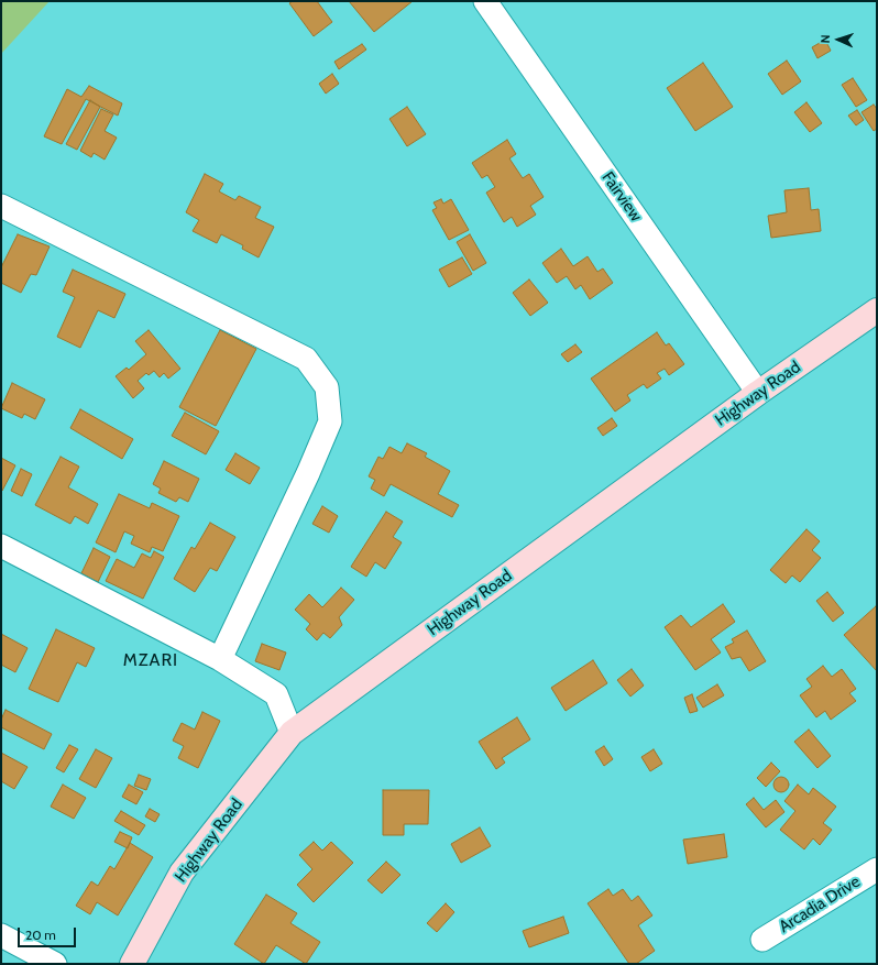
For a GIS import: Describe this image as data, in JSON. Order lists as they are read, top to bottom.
{
  "streets": {
    "street": ["Fairview", "Highway Road", "Arcadia Drive"]
  },
  "crossings": [
    ["Fairview", "Highway Road"]
  ],
  "districts": ["MZARI"],
  "scale_bar": "20 m",
  "north": "left"
}
